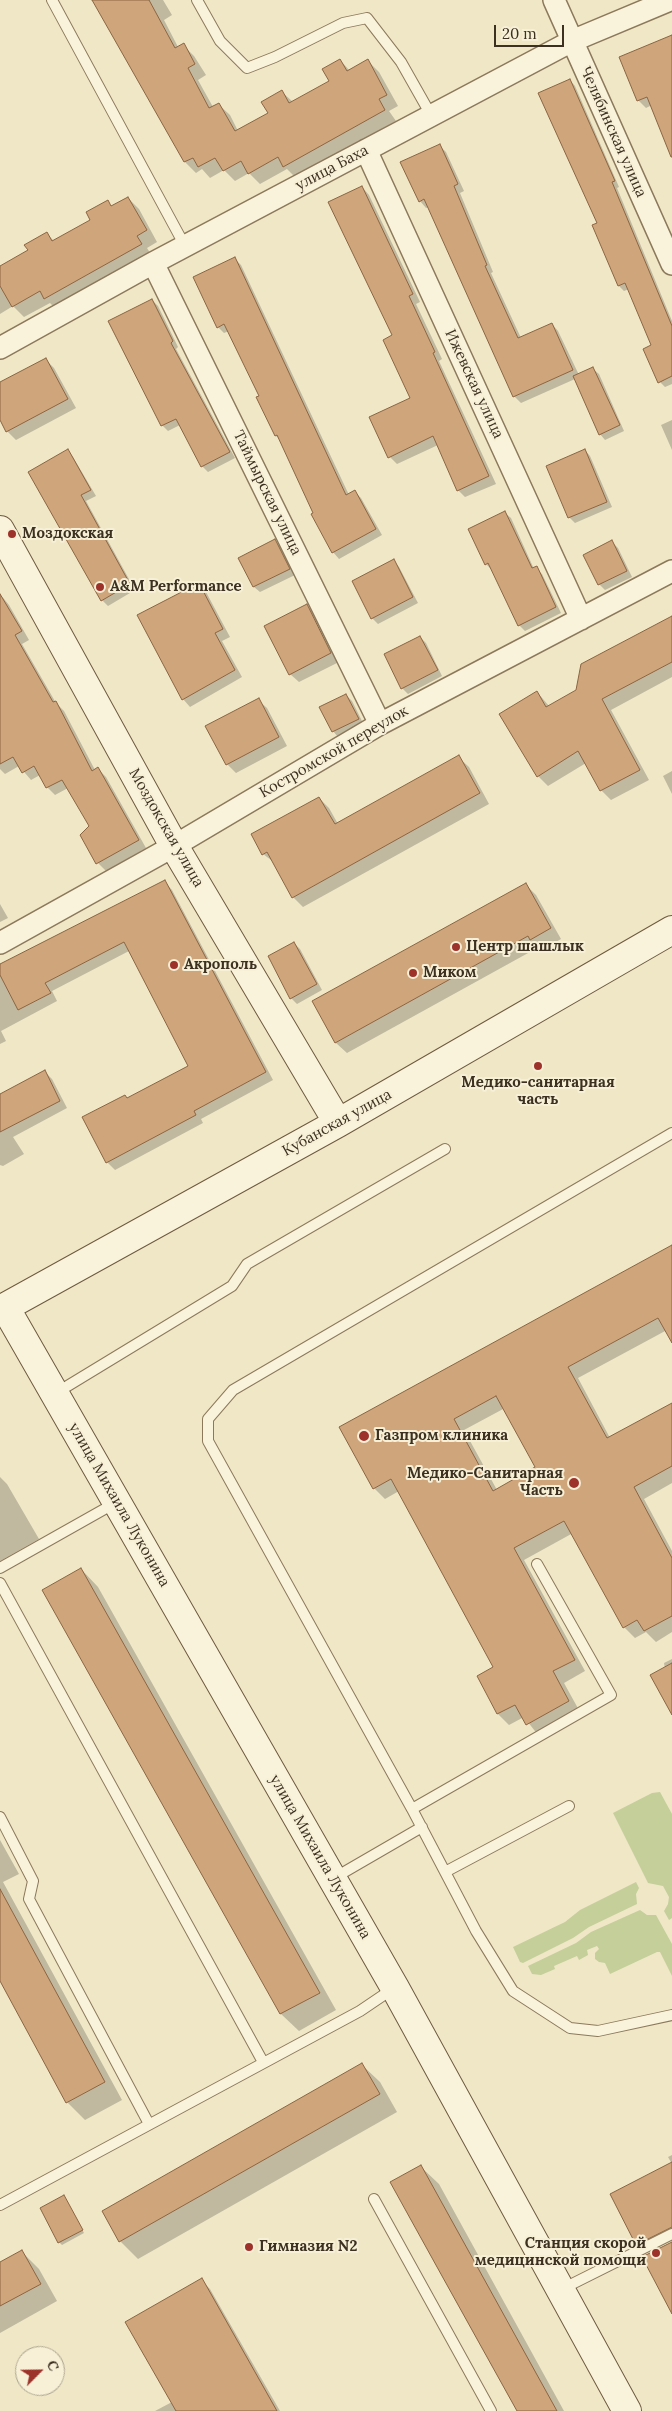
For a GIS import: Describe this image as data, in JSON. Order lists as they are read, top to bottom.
{
  "streets": {
    "main road": ["Моздокская улица", "Кубанская улица", "улица Михаила Луконина"],
    "street": [
      "Челябинская улица",
      "улица Баха",
      "Ижевская улица",
      "Таймырская улица",
      "Костромской переулок"
    ]
  },
  "crossings": [
    ["Челябинская улица", "улица Баха"],
    ["улица Баха", "Ижевская улица"],
    ["улица Баха", "Таймырская улица"],
    ["Ижевская улица", "Костромской переулок"],
    ["Таймырская улица", "Костромской переулок"],
    ["Костромской переулок", "Моздокская улица"],
    ["Моздокская улица", "Кубанская улица"],
    ["Кубанская улица", "улица Михаила Луконина"]
  ],
  "places": [
    "Моздокская",
    "A&M Performance",
    "Центр шашлык",
    "Акрополь",
    "Миком",
    "Медико-санитарная часть",
    "Газпром клиника",
    "Медико-Санитарная Часть",
    "Гимназия N2",
    "Станция скорой медицинской помощи"
  ],
  "scale_bar": "20 m",
  "north": "top right"
}
